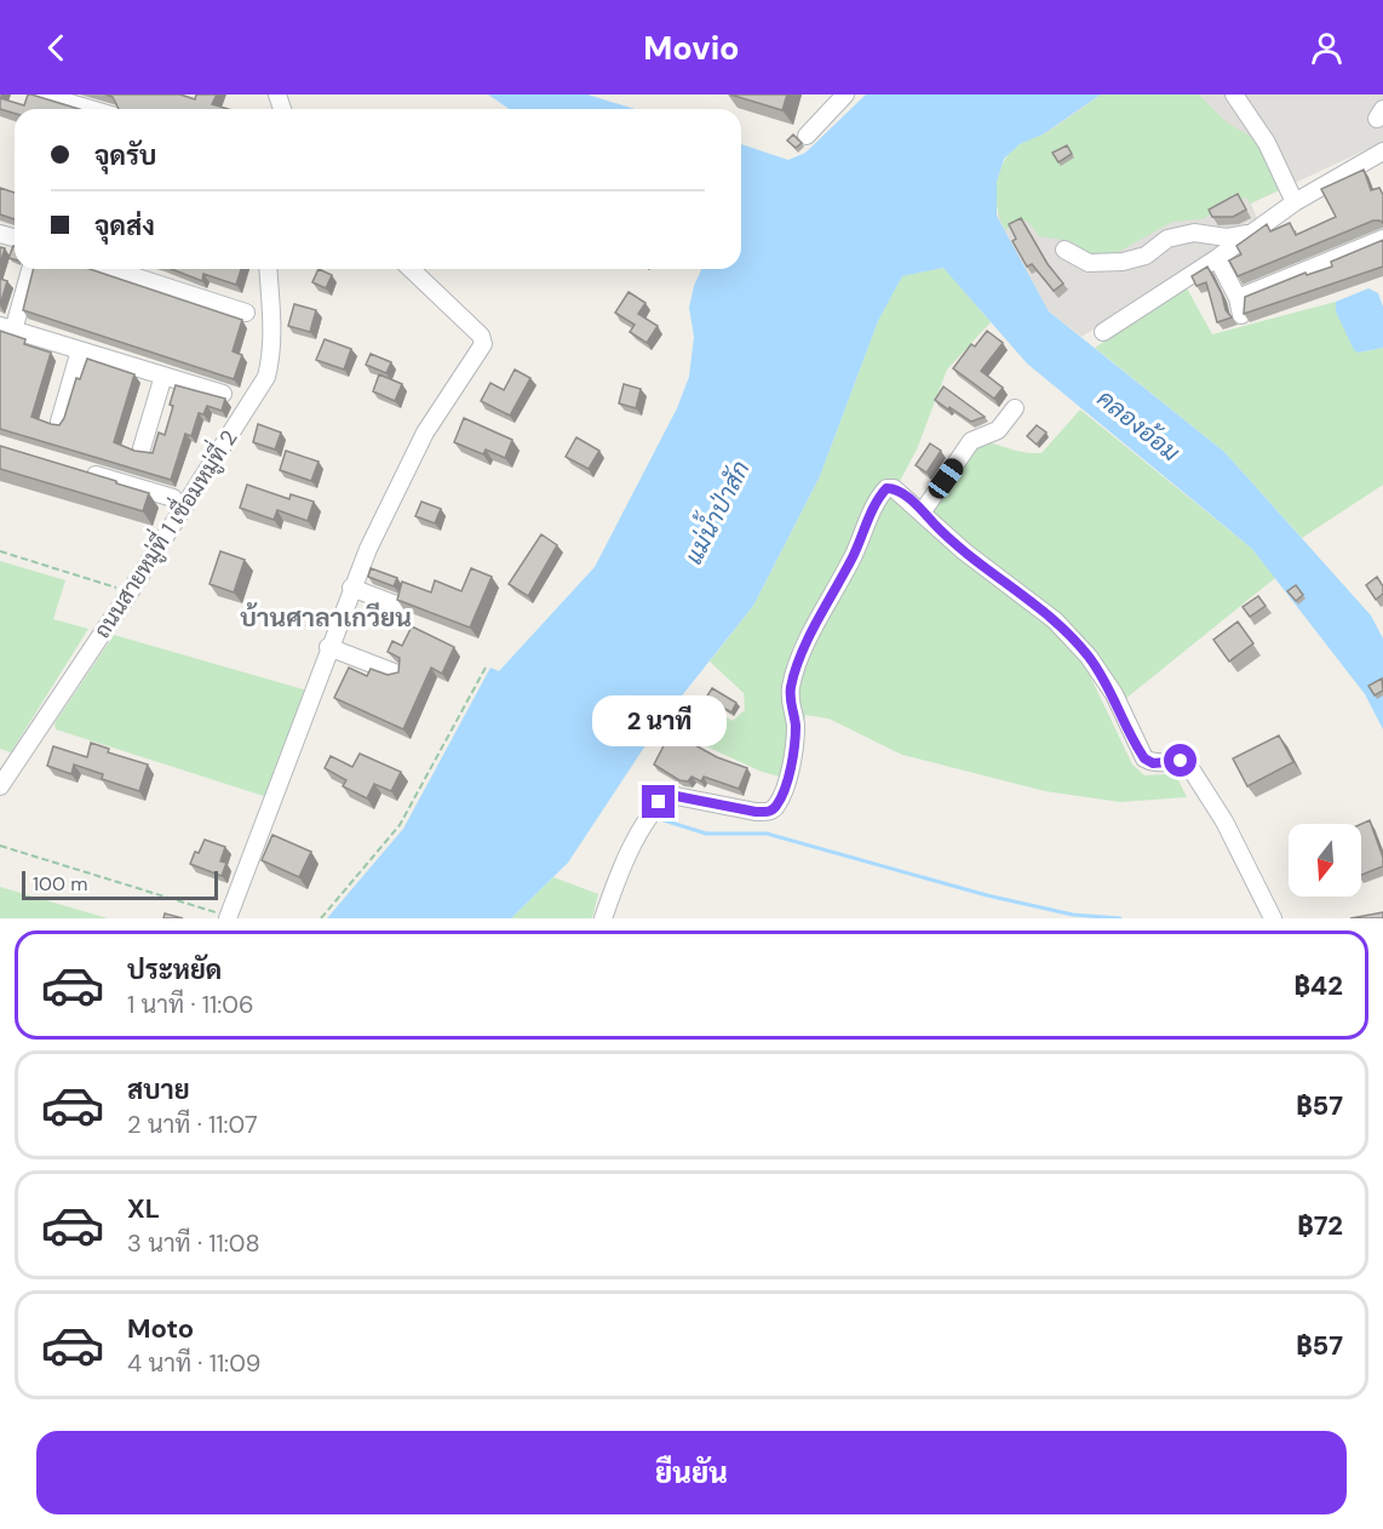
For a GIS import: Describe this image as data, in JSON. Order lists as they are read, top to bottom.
{
  "streets": {
    "street": ["ถนนสายหมู่ที่ 1 เชื่อมหมู่ที่ 2"]
  },
  "districts": ["บ้านศาลาเกวียน"],
  "water": ["คลองอ้อม", "แม่น้ำป่าสัก"],
  "scale_bar": "100 m",
  "north": "bottom",
  "page": {
    "header": "Movio",
    "banner": ["จุดรับ", "จุดส่ง"],
    "bubble": "2 นาที",
    "scale": "100 m",
    "list": [
      {
        "name": "ประหยัด",
        "note": "1 นาที · 11:06",
        "value": "฿42"
      },
      {
        "name": "สบาย",
        "note": "2 นาที · 11:07",
        "value": "฿57"
      },
      {
        "name": "XL",
        "note": "3 นาที · 11:08",
        "value": "฿72"
      },
      {
        "name": "Moto",
        "note": "4 นาที · 11:09",
        "value": "฿57"
      }
    ],
    "buttons": "ยืนยัน"
  }
}
